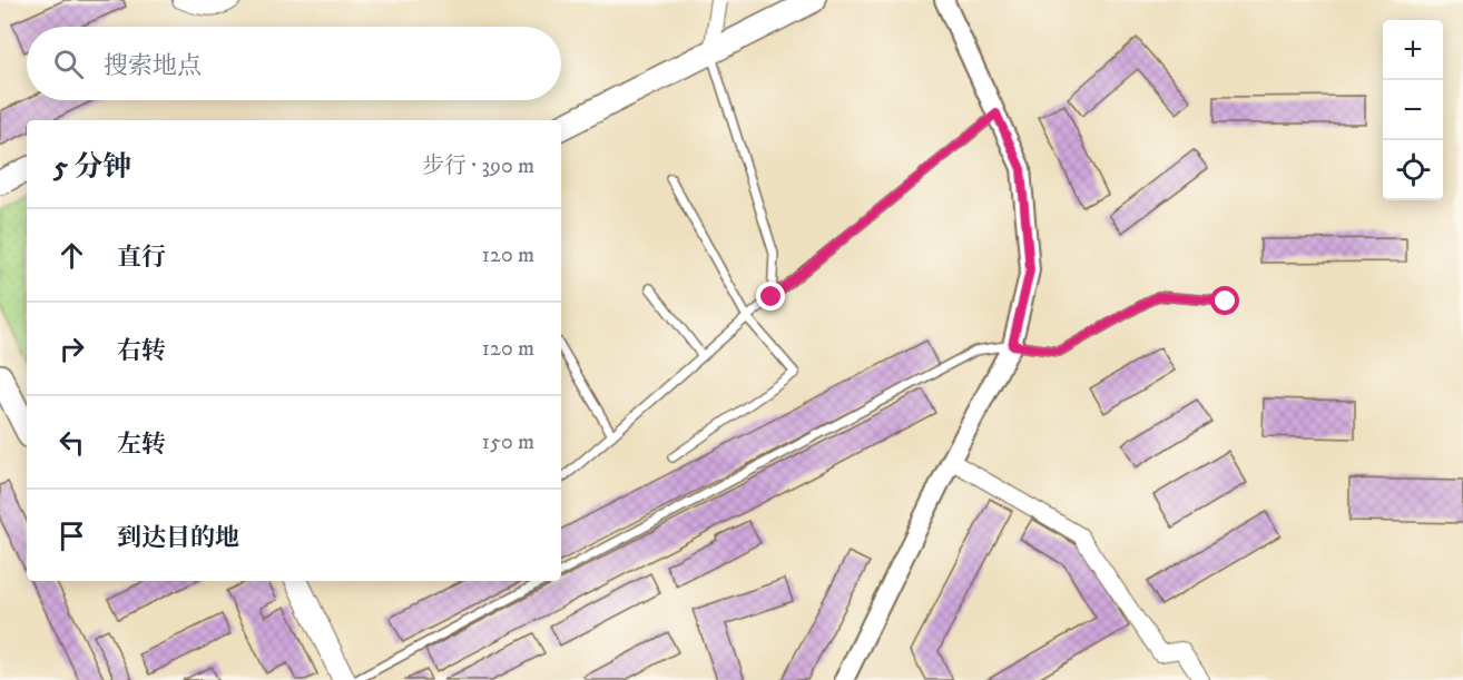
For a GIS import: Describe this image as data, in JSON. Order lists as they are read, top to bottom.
{
  "page": {
    "map_buttons": ["+", "−"],
    "search": "搜索地点",
    "heading": ["5 分钟", "步行 · 390 m"],
    "list": [
      ["直行", "120 m"],
      ["右转", "120 m"],
      ["左转", "150 m"],
      "到达目的地"
    ]
  }
}
